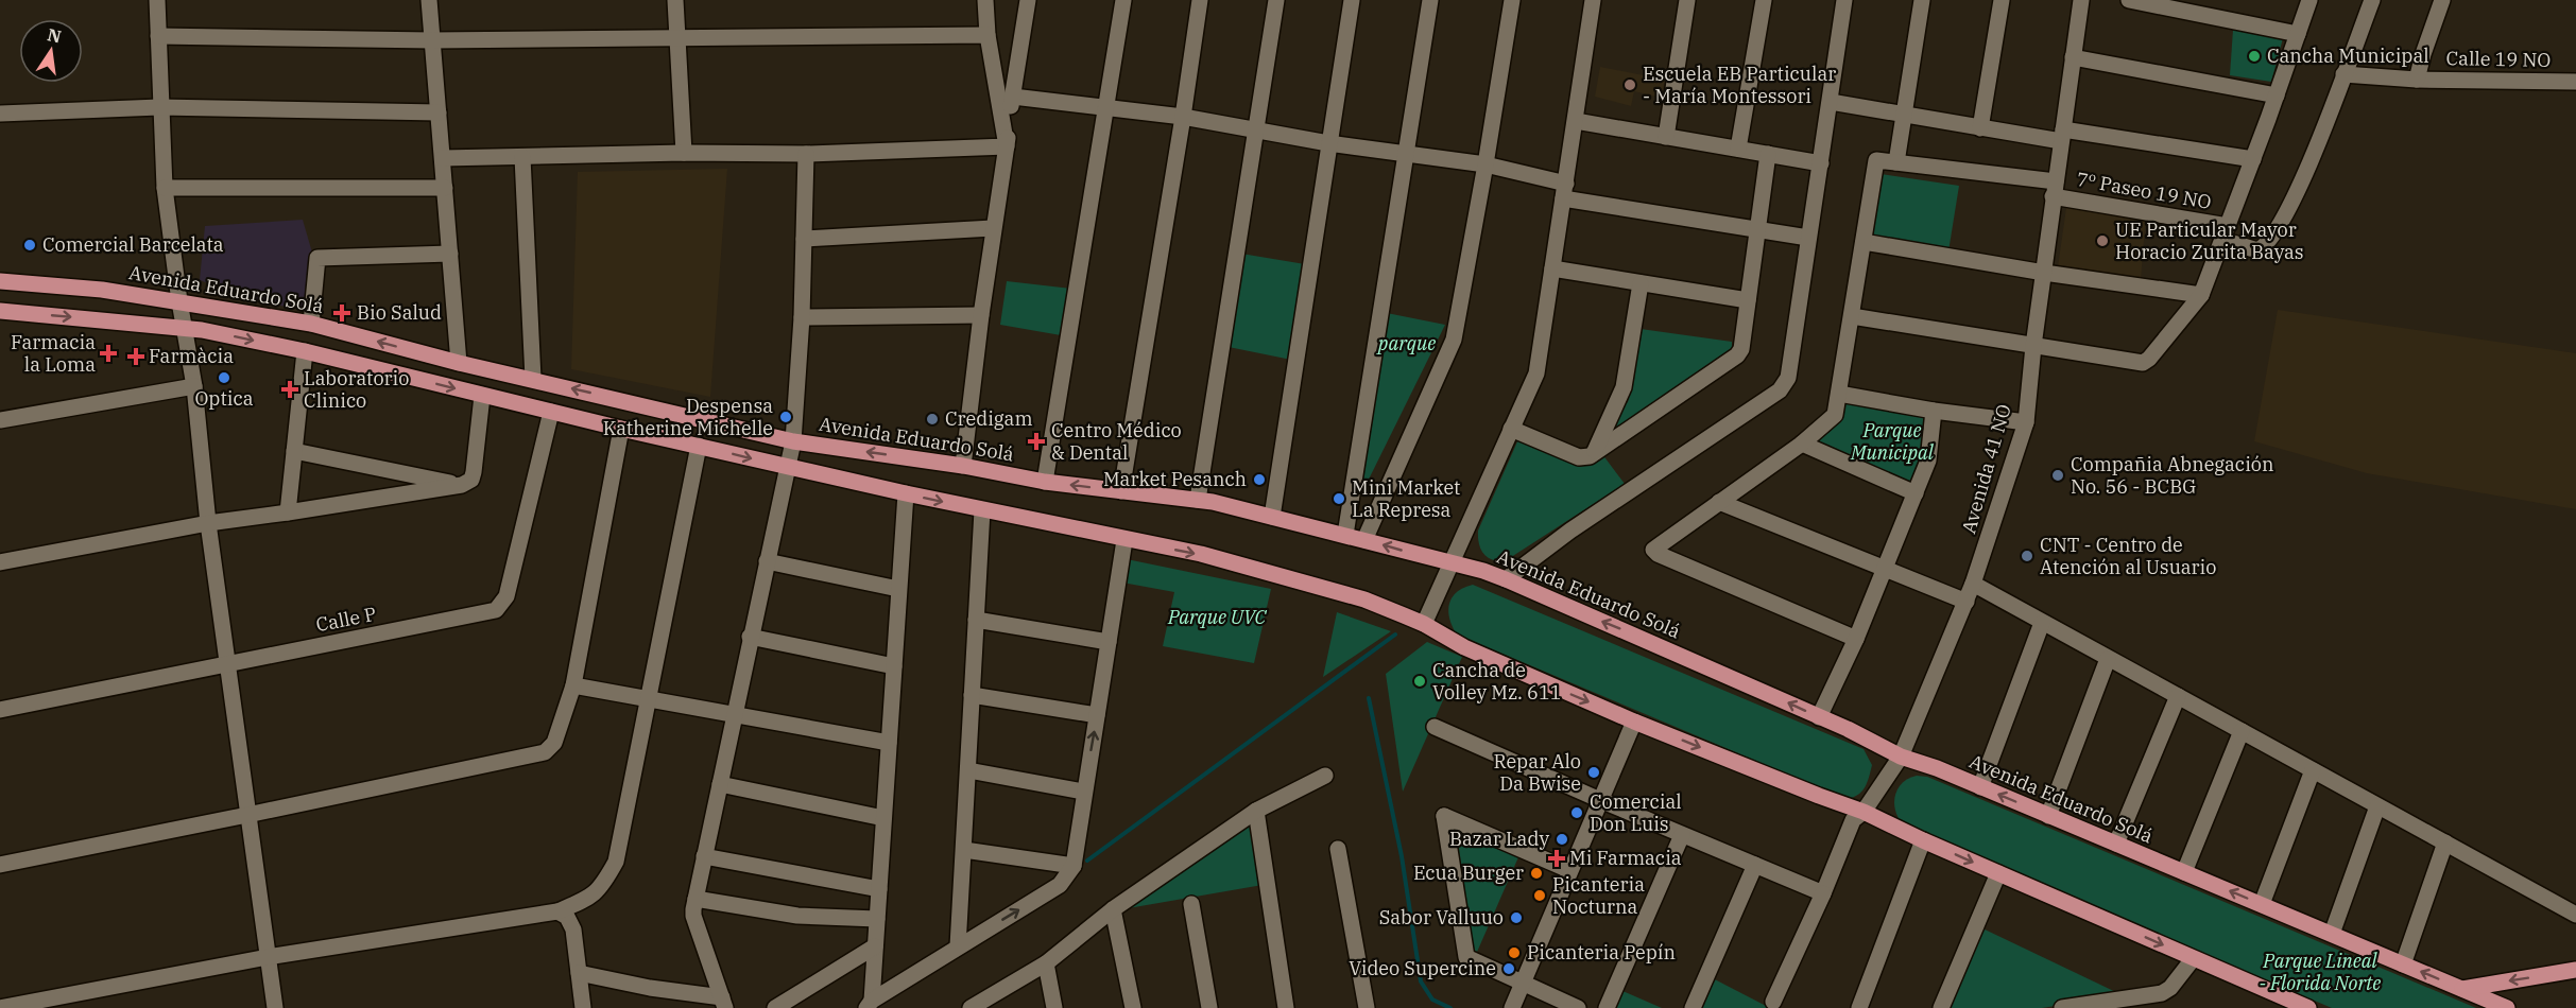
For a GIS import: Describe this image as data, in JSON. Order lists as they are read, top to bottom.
{
  "streets": {
    "main road": ["Avenida Eduardo Solá"],
    "street": [
      "Calle 19 NO",
      "7º Paseo 19 NO",
      "Avenida 41 NO",
      "Calle P"
    ]
  },
  "crossings": [
    ["Calle 19 NO", "7º Paseo 19 NO"],
    ["7º Paseo 19 NO", "Avenida 41 NO"],
    ["Avenida Eduardo Solá", "Avenida 41 NO"]
  ],
  "parks": [
    "parque",
    "Parque Municipal",
    "Parque UVC",
    "Parque Lineal - Florida Norte"
  ],
  "places": {
    "other": [
      "Cancha Municipal",
      "Escuela EB Particular - María Montessori",
      "UE Particular Mayor Horacio Zurita Bayas",
      "Comercial Barcelata",
      "Optica",
      "Despensa Katherine Michelle",
      "Credigam",
      "Compañia Abnegación No. 56 - BCBG",
      "Market Pesanch",
      "Mini Market La Represa",
      "CNT - Centro de Atención al Usuario",
      "Cancha de Volley Mz. 611",
      "Repar Alo Da Bwise",
      "Comercial Don Luis",
      "Bazar Lady",
      "Ecua Burger",
      "Picanteria Nocturna",
      "Sabor Valluuo",
      "Picanteria Pepín",
      "Video Supercine"
    ],
    "health": [
      "Bio Salud",
      "Farmacia la Loma",
      "Farmàcia",
      "Laboratorio Clinico",
      "Centro Médico & Dental",
      "Mi Farmacia"
    ]
  },
  "north": "top"
}
